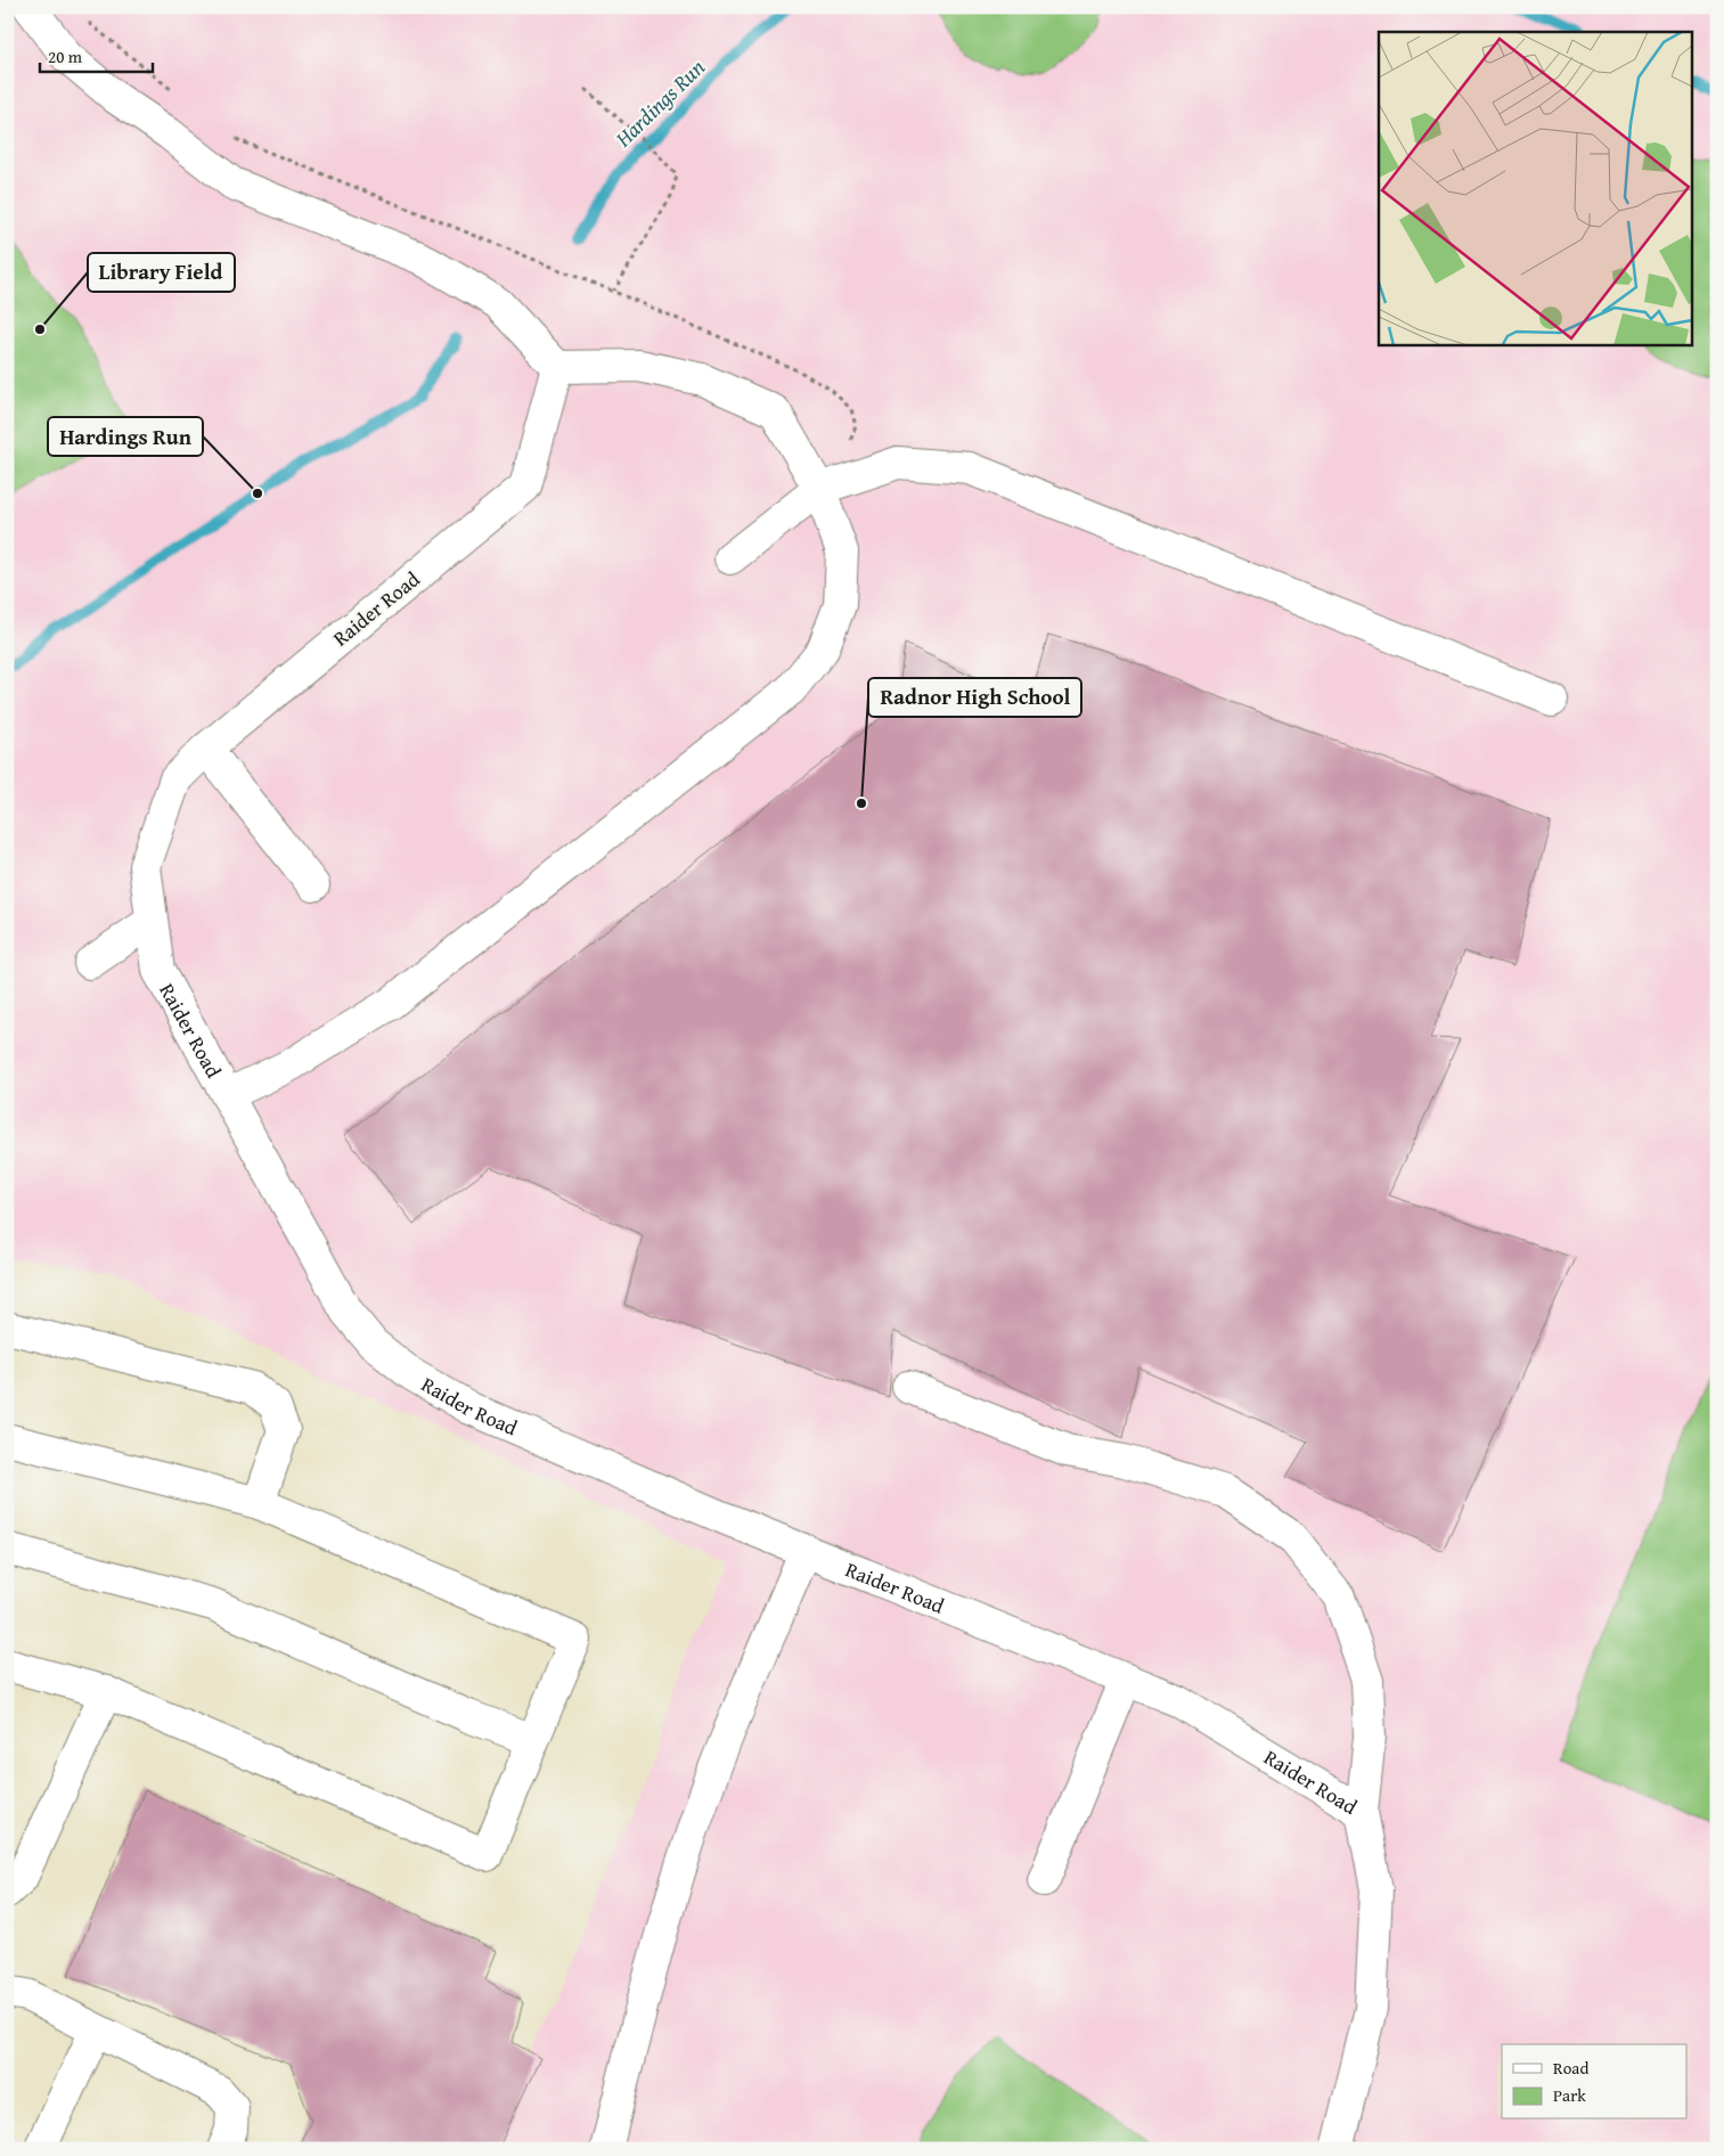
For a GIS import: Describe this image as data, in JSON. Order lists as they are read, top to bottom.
{
  "streets": {
    "lane": ["Raider Road"]
  },
  "water": ["Hardings Run"],
  "places": ["Library Field", "Hardings Run", "Radnor High School"],
  "legend": ["Road", "Park"],
  "scale_bar": "20 m"
}
